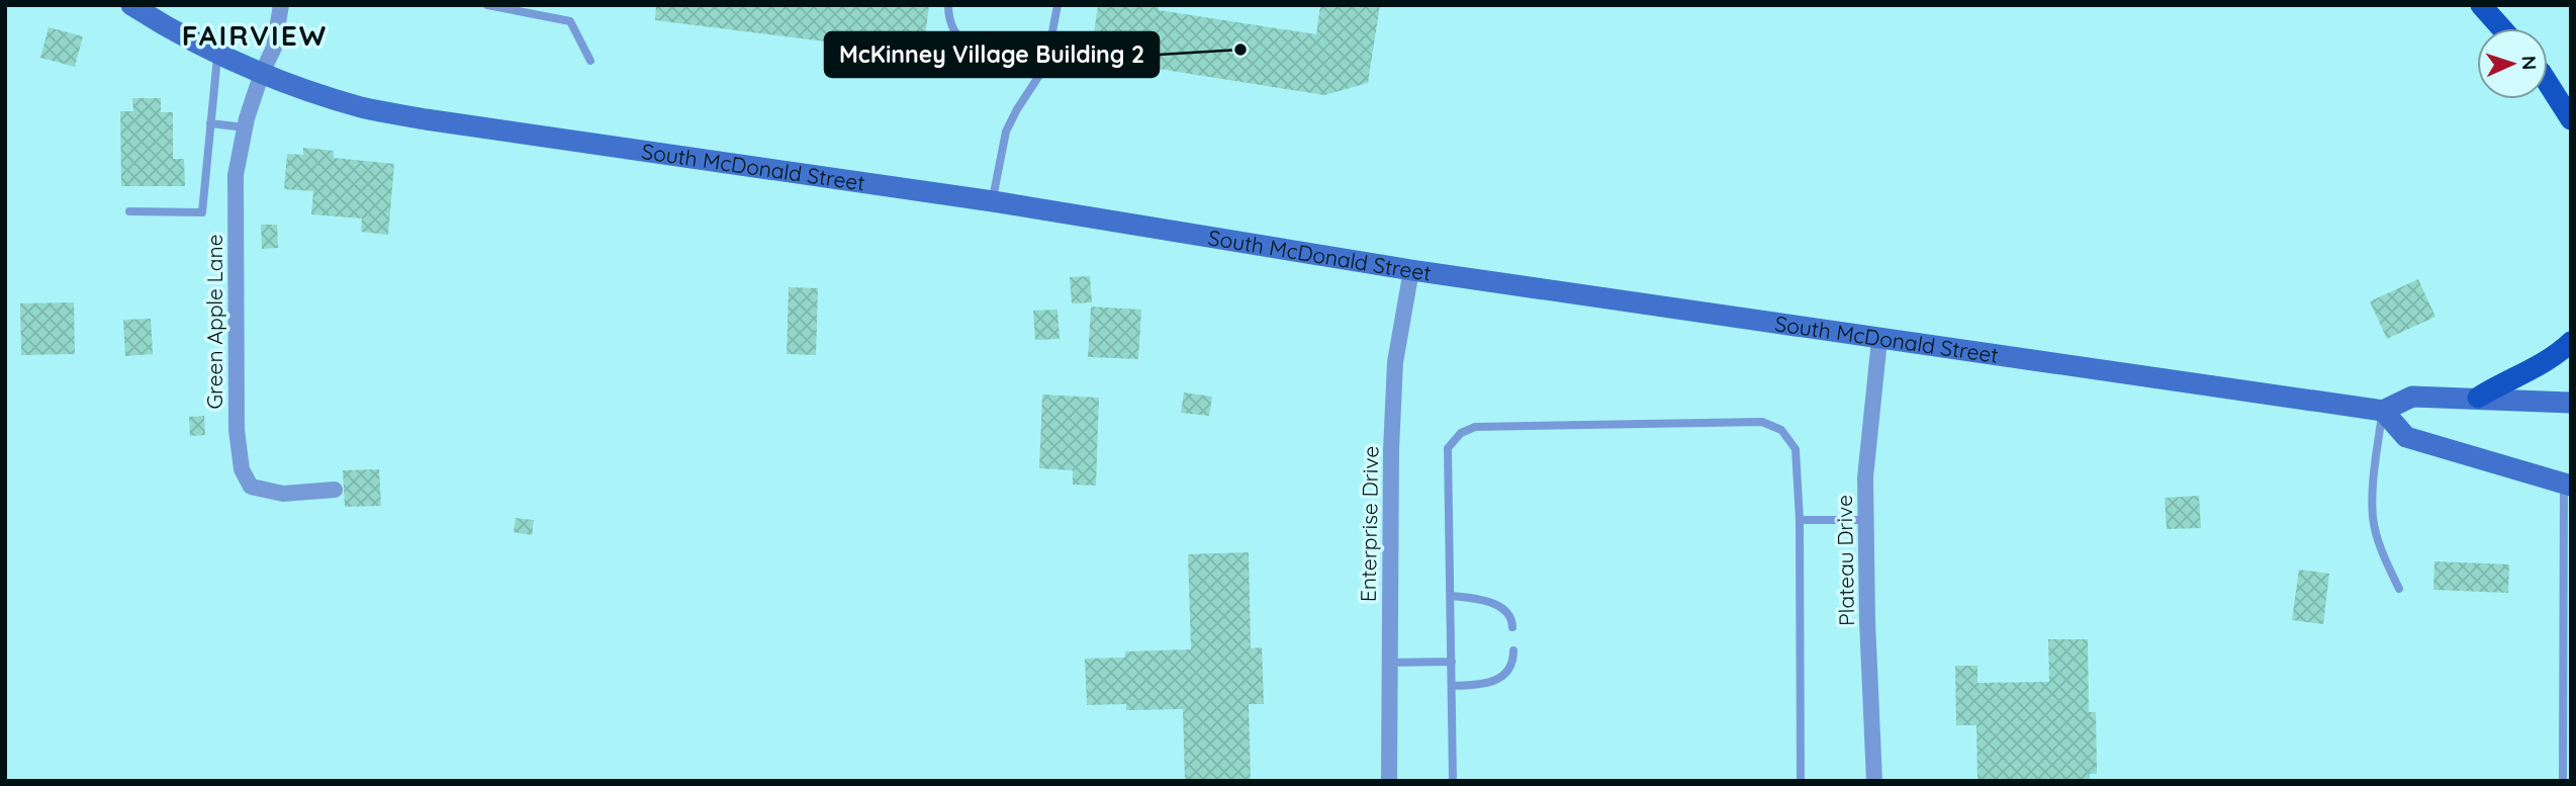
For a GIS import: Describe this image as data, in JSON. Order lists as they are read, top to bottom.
{
  "streets": {
    "main road": ["South McDonald Street"],
    "street": ["Green Apple Lane", "Enterprise Drive", "Plateau Drive"]
  },
  "crossings": [
    ["South McDonald Street", "Green Apple Lane"],
    ["South McDonald Street", "Enterprise Drive"],
    ["South McDonald Street", "Plateau Drive"]
  ],
  "districts": ["FAIRVIEW"],
  "places": ["McKinney Village Building 2"],
  "north": "right"
}
